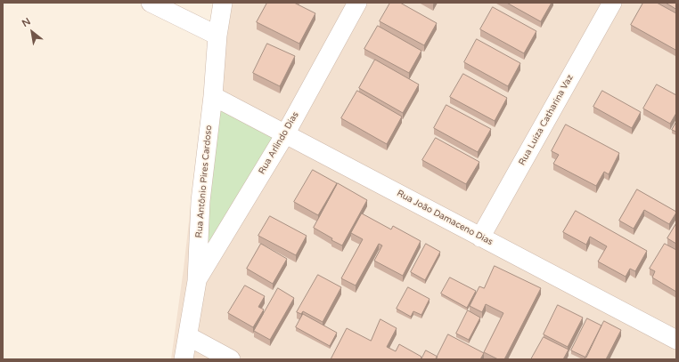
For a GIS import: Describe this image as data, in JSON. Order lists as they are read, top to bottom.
{
  "streets": {
    "street": [
      "Rua Luiza Catharina Vaz",
      "Rua Arlindo Dias",
      "Rua Antônio Pires Cardoso",
      "Rua João Damaceno Dias"
    ]
  },
  "crossings": [
    ["Rua Luiza Catharina Vaz", "Rua João Damaceno Dias"],
    ["Rua Arlindo Dias", "Rua Antônio Pires Cardoso"],
    ["Rua Arlindo Dias", "Rua João Damaceno Dias"],
    ["Rua Antônio Pires Cardoso", "Rua João Damaceno Dias"]
  ],
  "north": "top left"
}
